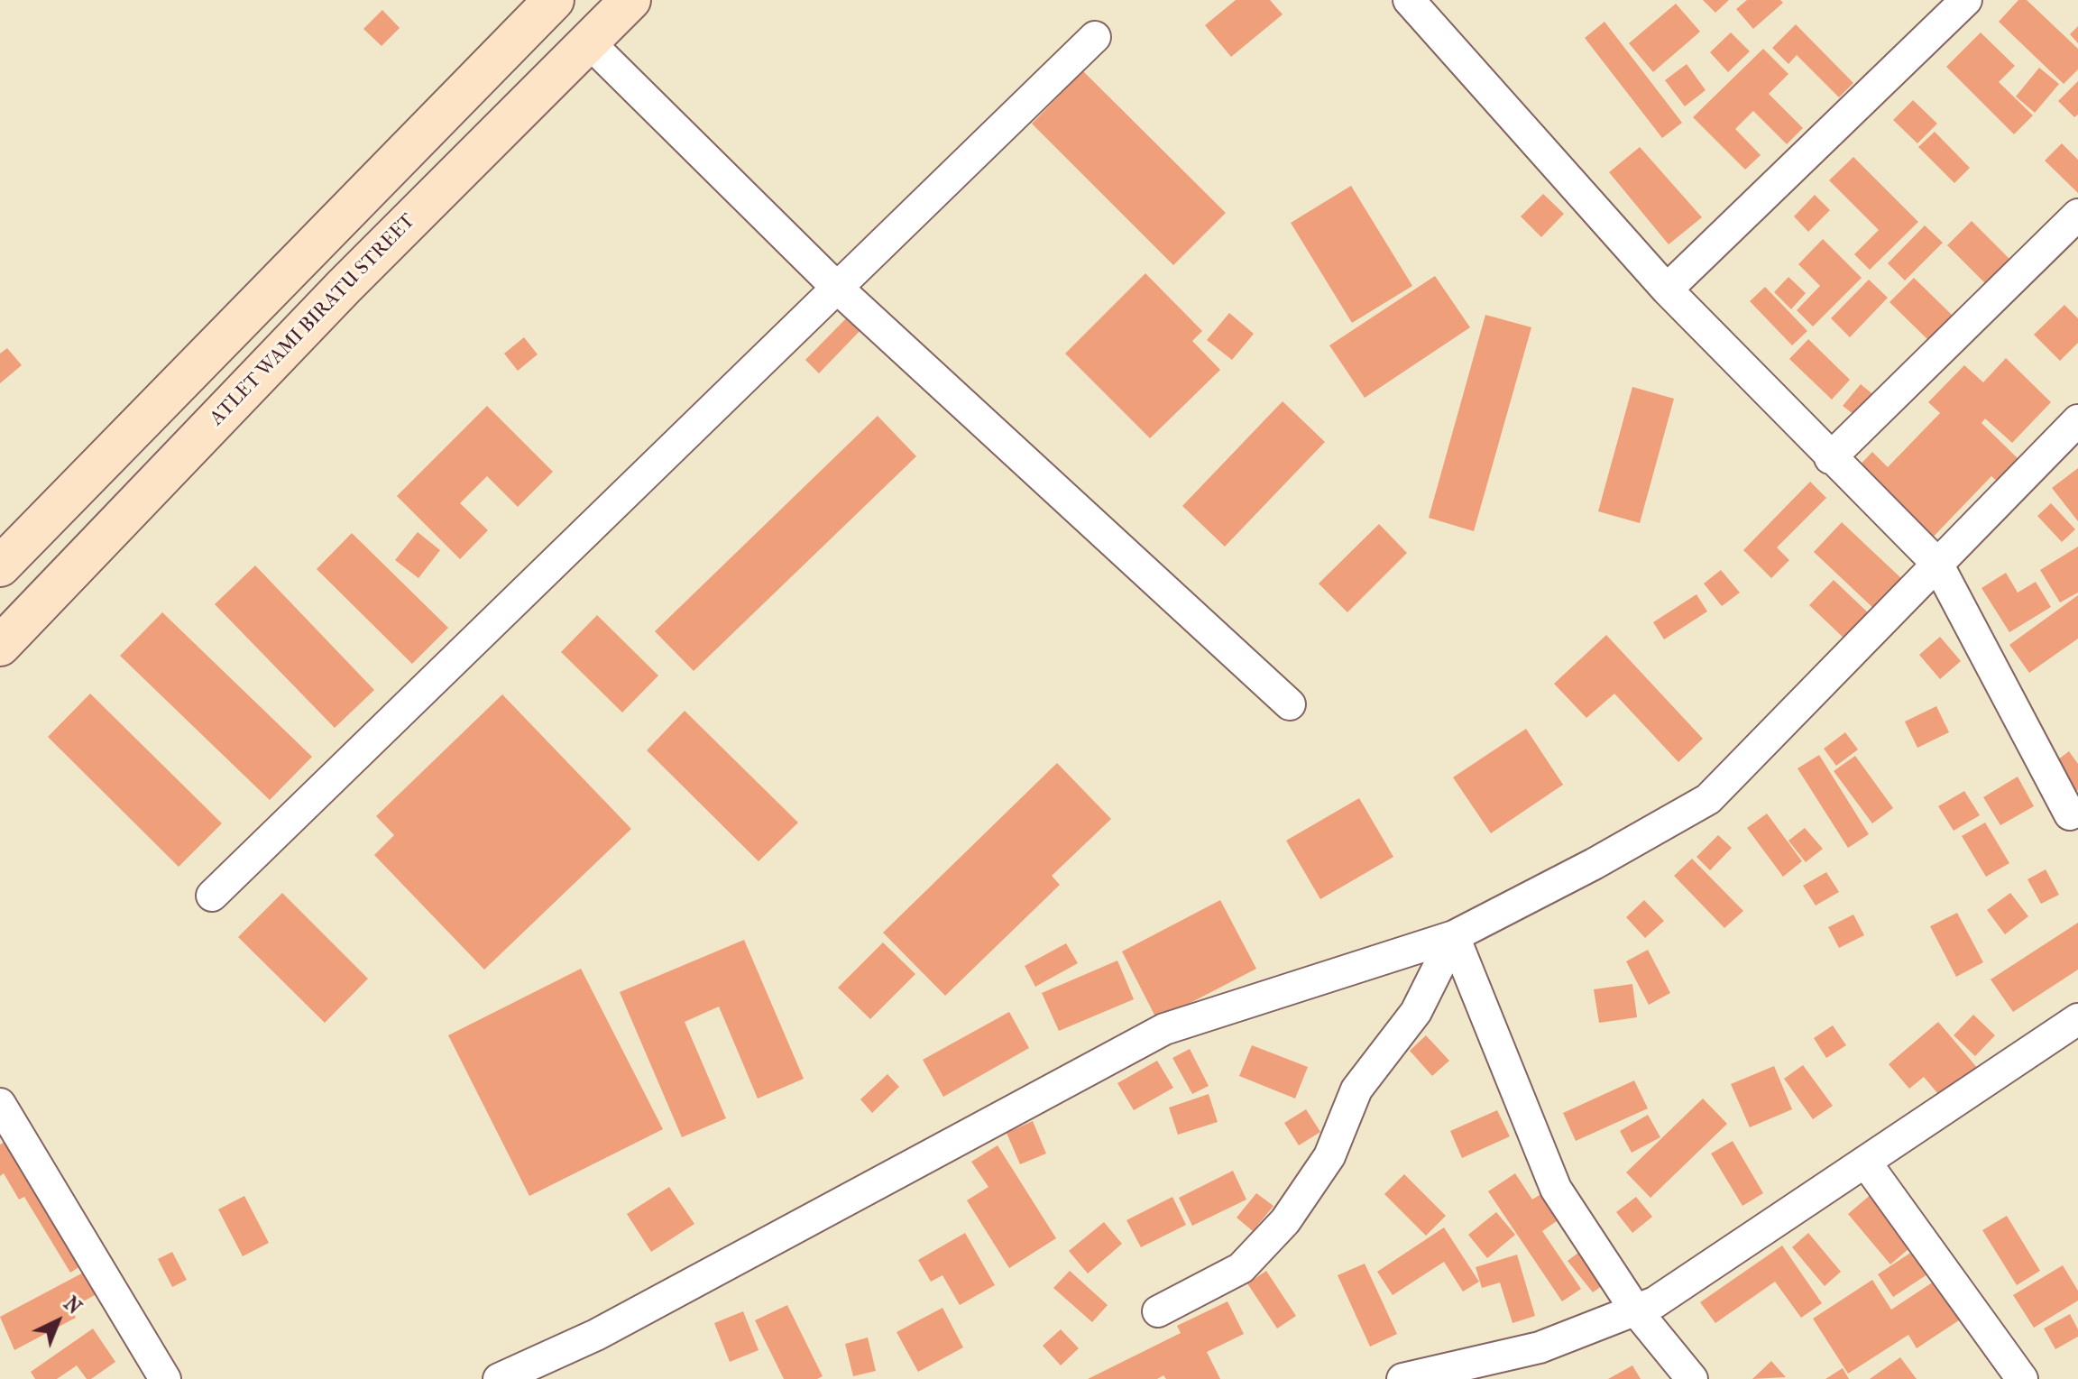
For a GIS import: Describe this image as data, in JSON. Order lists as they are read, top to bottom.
{
  "streets": {
    "main road": ["ATLET WAMI BIRATU STREET"]
  },
  "north": "top right"
}
